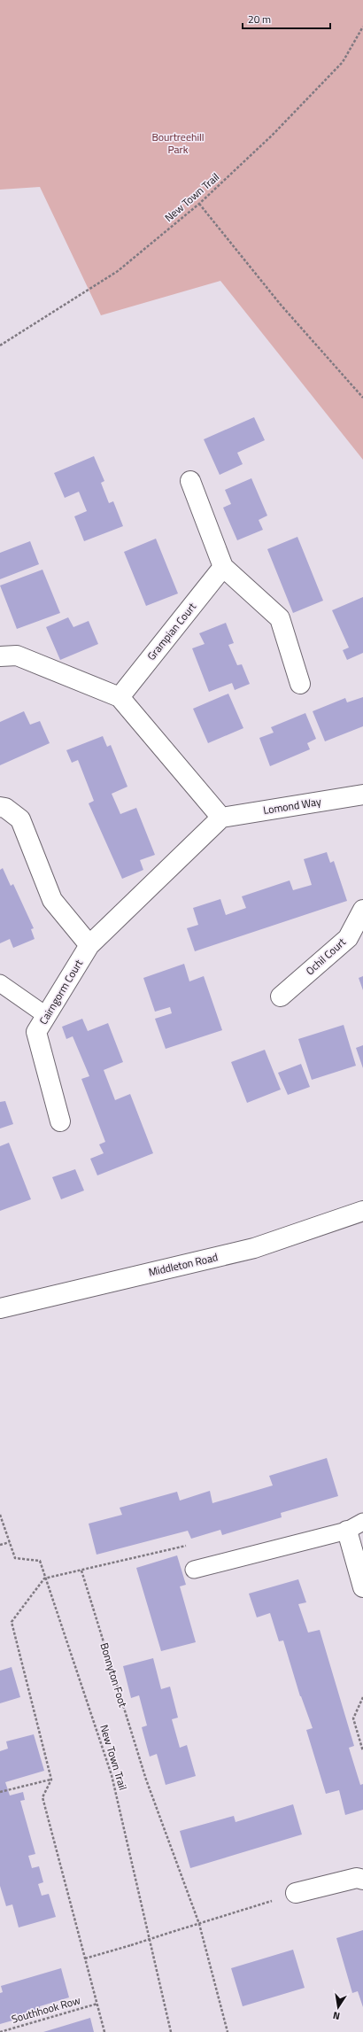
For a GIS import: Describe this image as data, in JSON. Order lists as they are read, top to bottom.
{
  "streets": {
    "street": [
      "Grampian Court",
      "Lomond Way",
      "Ochil Court",
      "Cairngorm Court",
      "Middleton Road"
    ],
    "path": ["New Town Trail", "Bonnyton Foot", "Southhook Row"]
  },
  "crossings": [
    ["Lomond Way", "Cairngorm Court"]
  ],
  "parks": ["Bourtreehill Park"],
  "scale_bar": "20 m",
  "north": "bottom"
}
